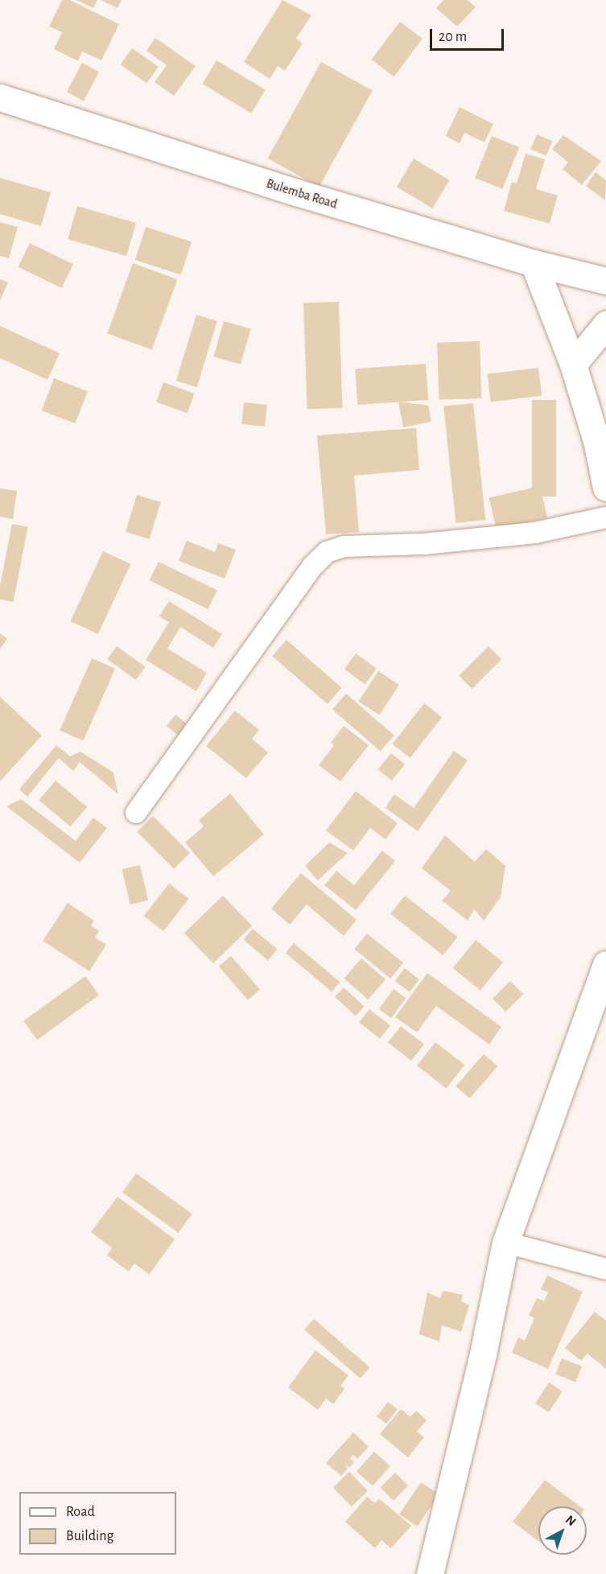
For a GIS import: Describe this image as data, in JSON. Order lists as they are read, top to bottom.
{
  "streets": {
    "street": ["Bulemba Road"]
  },
  "legend": ["Road", "Building"],
  "scale_bar": "20 m",
  "north": "top right"
}
